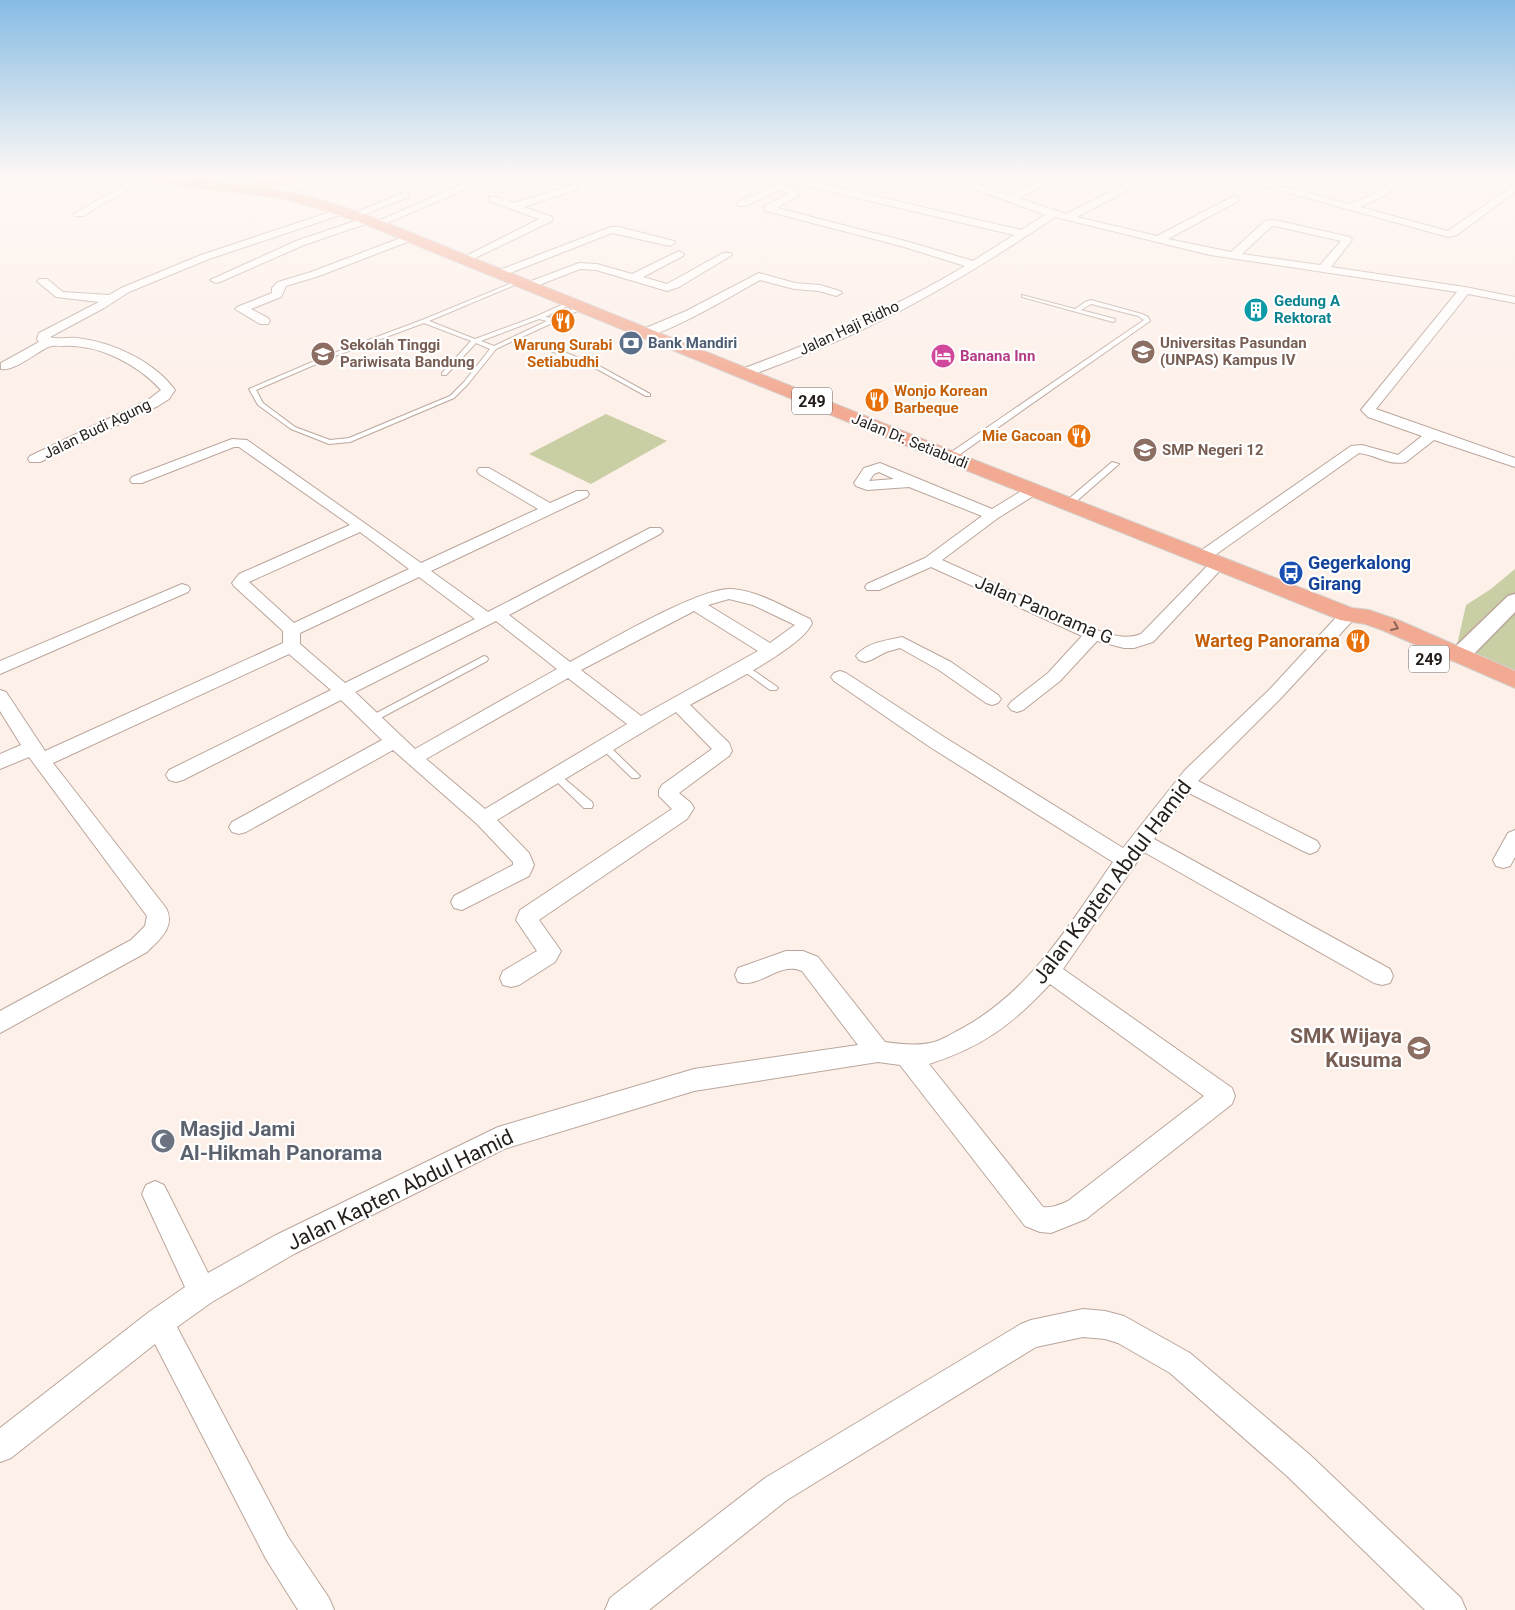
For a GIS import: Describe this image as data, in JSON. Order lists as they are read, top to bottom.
{
  "streets": {
    "main road": ["249", "Jalan Dr. Setiabudi"],
    "street": [
      "Jalan Haji Ridho",
      "Jalan Budi Agung",
      "Jalan Panorama G",
      "Jalan Kapten Abdul Hamid"
    ]
  },
  "crossings": [
    ["Jalan Haji Ridho", "Jalan Dr. Setiabudi"],
    ["Jalan Dr. Setiabudi", "Jalan Panorama G"],
    ["Jalan Dr. Setiabudi", "Jalan Kapten Abdul Hamid"]
  ],
  "places": {
    "building": ["Gedung A Rektorat"],
    "restaurant": [
      "Warung Surabi Setiabudhi",
      "Wonjo Korean Barbeque",
      "Mie Gacoan",
      "Warteg Panorama"
    ],
    "bank": ["Bank Mandiri"],
    "school or university": [
      "Universitas Pasundan (UNPAS) Kampus IV",
      "Sekolah Tinggi Pariwisata Bandung",
      "SMP Negeri 12",
      "SMK Wijaya Kusuma"
    ],
    "hotel": ["Banana Inn"],
    "bus stop": ["Gegerkalong Girang"],
    "mosque": ["Masjid Jami Al-Hikmah Panorama"]
  }
}
